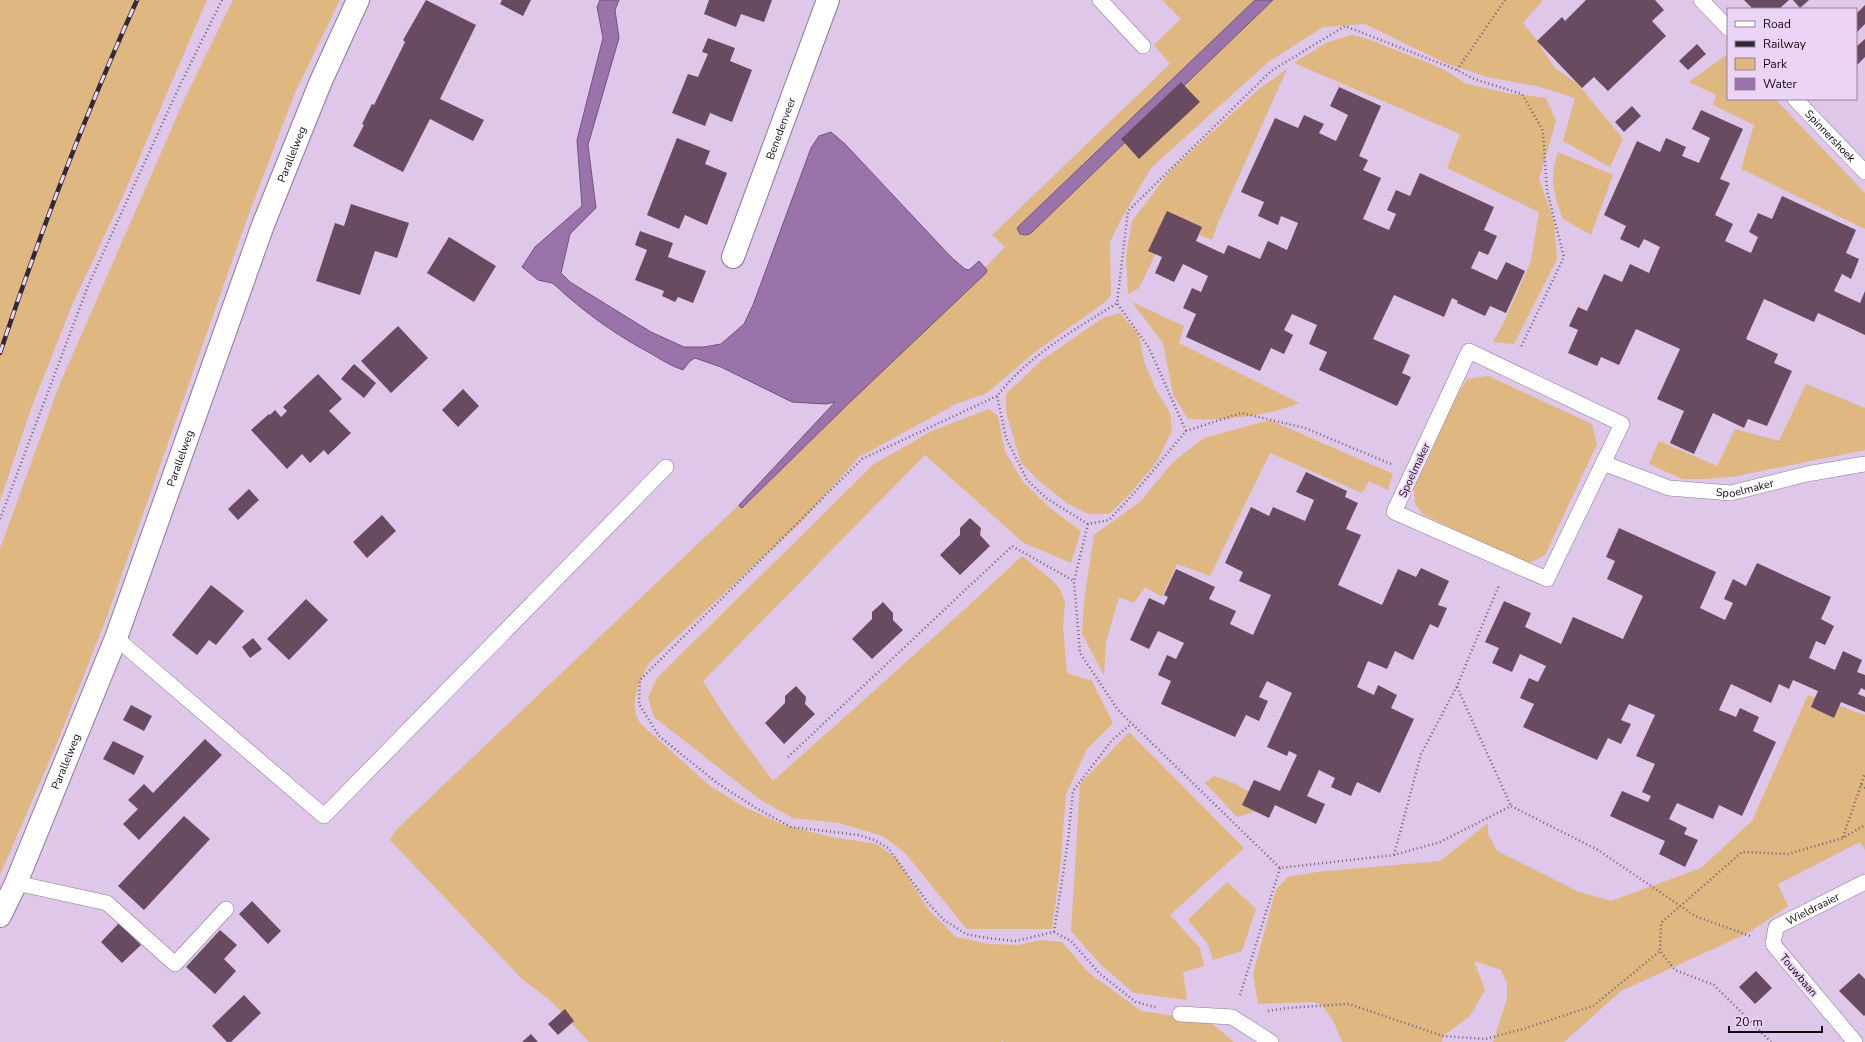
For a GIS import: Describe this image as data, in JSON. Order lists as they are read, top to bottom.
{
  "streets": {
    "street": ["Benedenveer", "Parallelweg"],
    "lane": [
      "Spinnershoek",
      "Spoelmaker",
      "Wieldraaier",
      "Touwbaan"
    ]
  },
  "crossings": [
    ["Wieldraaier", "Touwbaan"]
  ],
  "legend": [
    "Road",
    "Railway",
    "Park",
    "Water"
  ],
  "scale_bar": "20 m"
}
